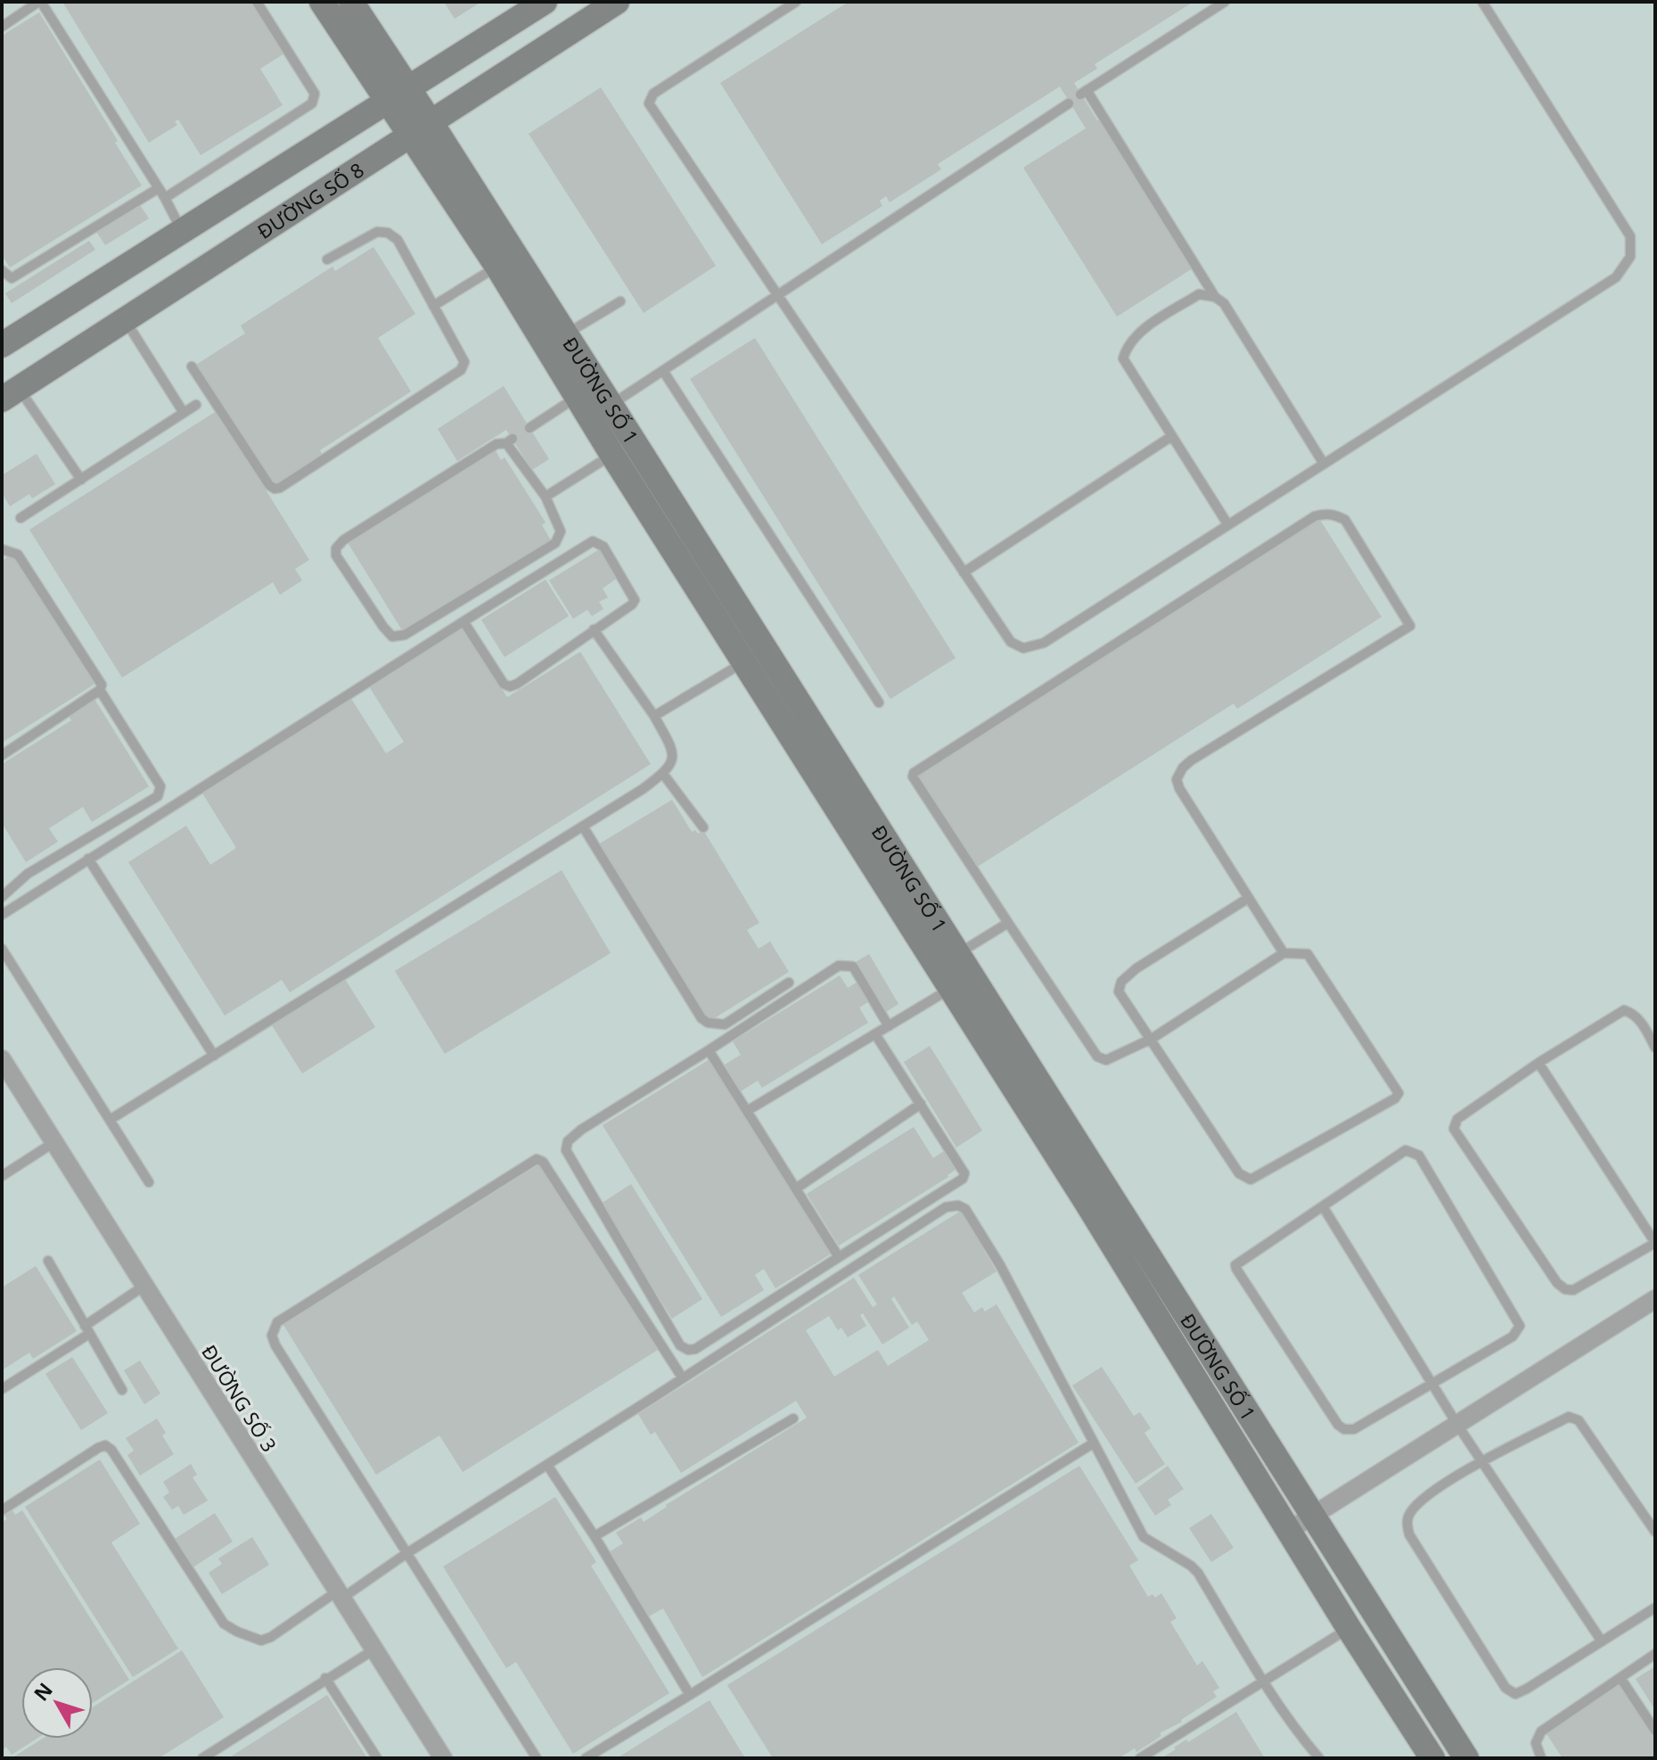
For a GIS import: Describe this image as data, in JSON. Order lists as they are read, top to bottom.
{
  "streets": {
    "street": ["ĐƯỜNG SỐ 8", "ĐƯỜNG SỐ 1", "ĐƯỜNG SỐ 3"]
  },
  "crossings": [
    ["ĐƯỜNG SỐ 8", "ĐƯỜNG SỐ 1"]
  ],
  "north": "top left"
}
